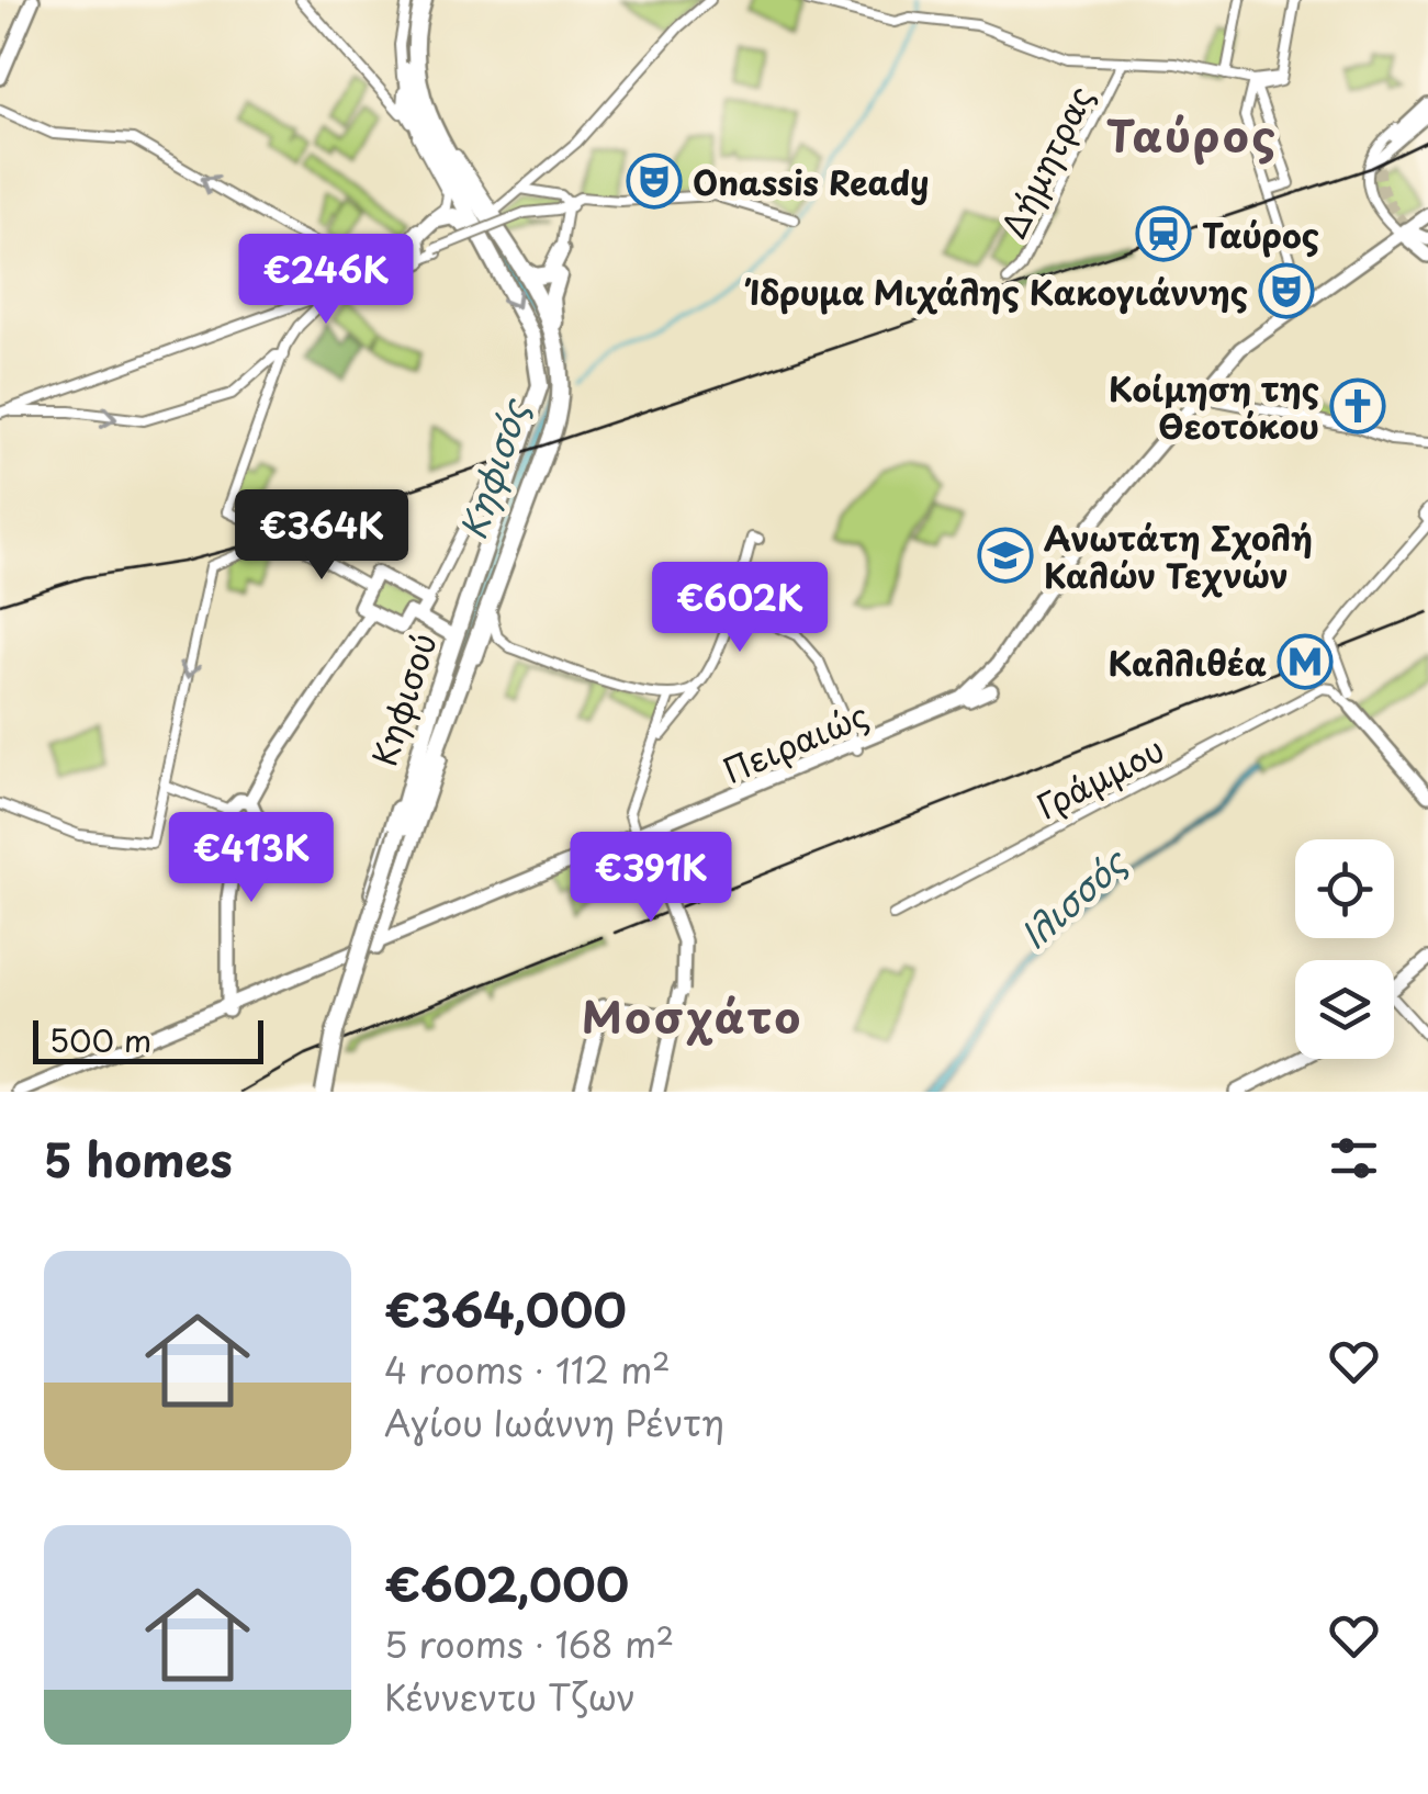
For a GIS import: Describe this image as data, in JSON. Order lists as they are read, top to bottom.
{
  "streets": {
    "main road": ["Κηφισού", "Πειραιώς"],
    "street": ["Δήμητρας", "Γράμμου"]
  },
  "crossings": [
    ["Κηφισού", "Πειραιώς"]
  ],
  "districts": ["Ταύρος", "Μοσχάτο"],
  "water": ["Κηφισός", "Ιλισσός"],
  "places": {
    "theatre": ["Onassis Ready", "Ίδρυμα Μιχάλης Κακογιάννης"],
    "station": ["Ταύρος"],
    "church": ["Κοίμηση της Θεοτόκου"],
    "school or university": ["Ανωτάτη Σχολή Καλών Τεχνών"],
    "metro station": ["Καλλιθέα"]
  },
  "scale_bar": "500 m",
  "page": {
    "price": [
      "€246K",
      "€364K",
      "€602K",
      "€413K",
      "€391K"
    ],
    "scale": "500 m",
    "heading": "5 homes",
    "list": [
      {
        "name": "€364,000",
        "note": "4 rooms · 112 m² · Αγίου Ιωάννη Ρέντη"
      },
      {
        "name": "€602,000",
        "note": "5 rooms · 168 m² · Κέννεντυ Τζων"
      }
    ]
  }
}
